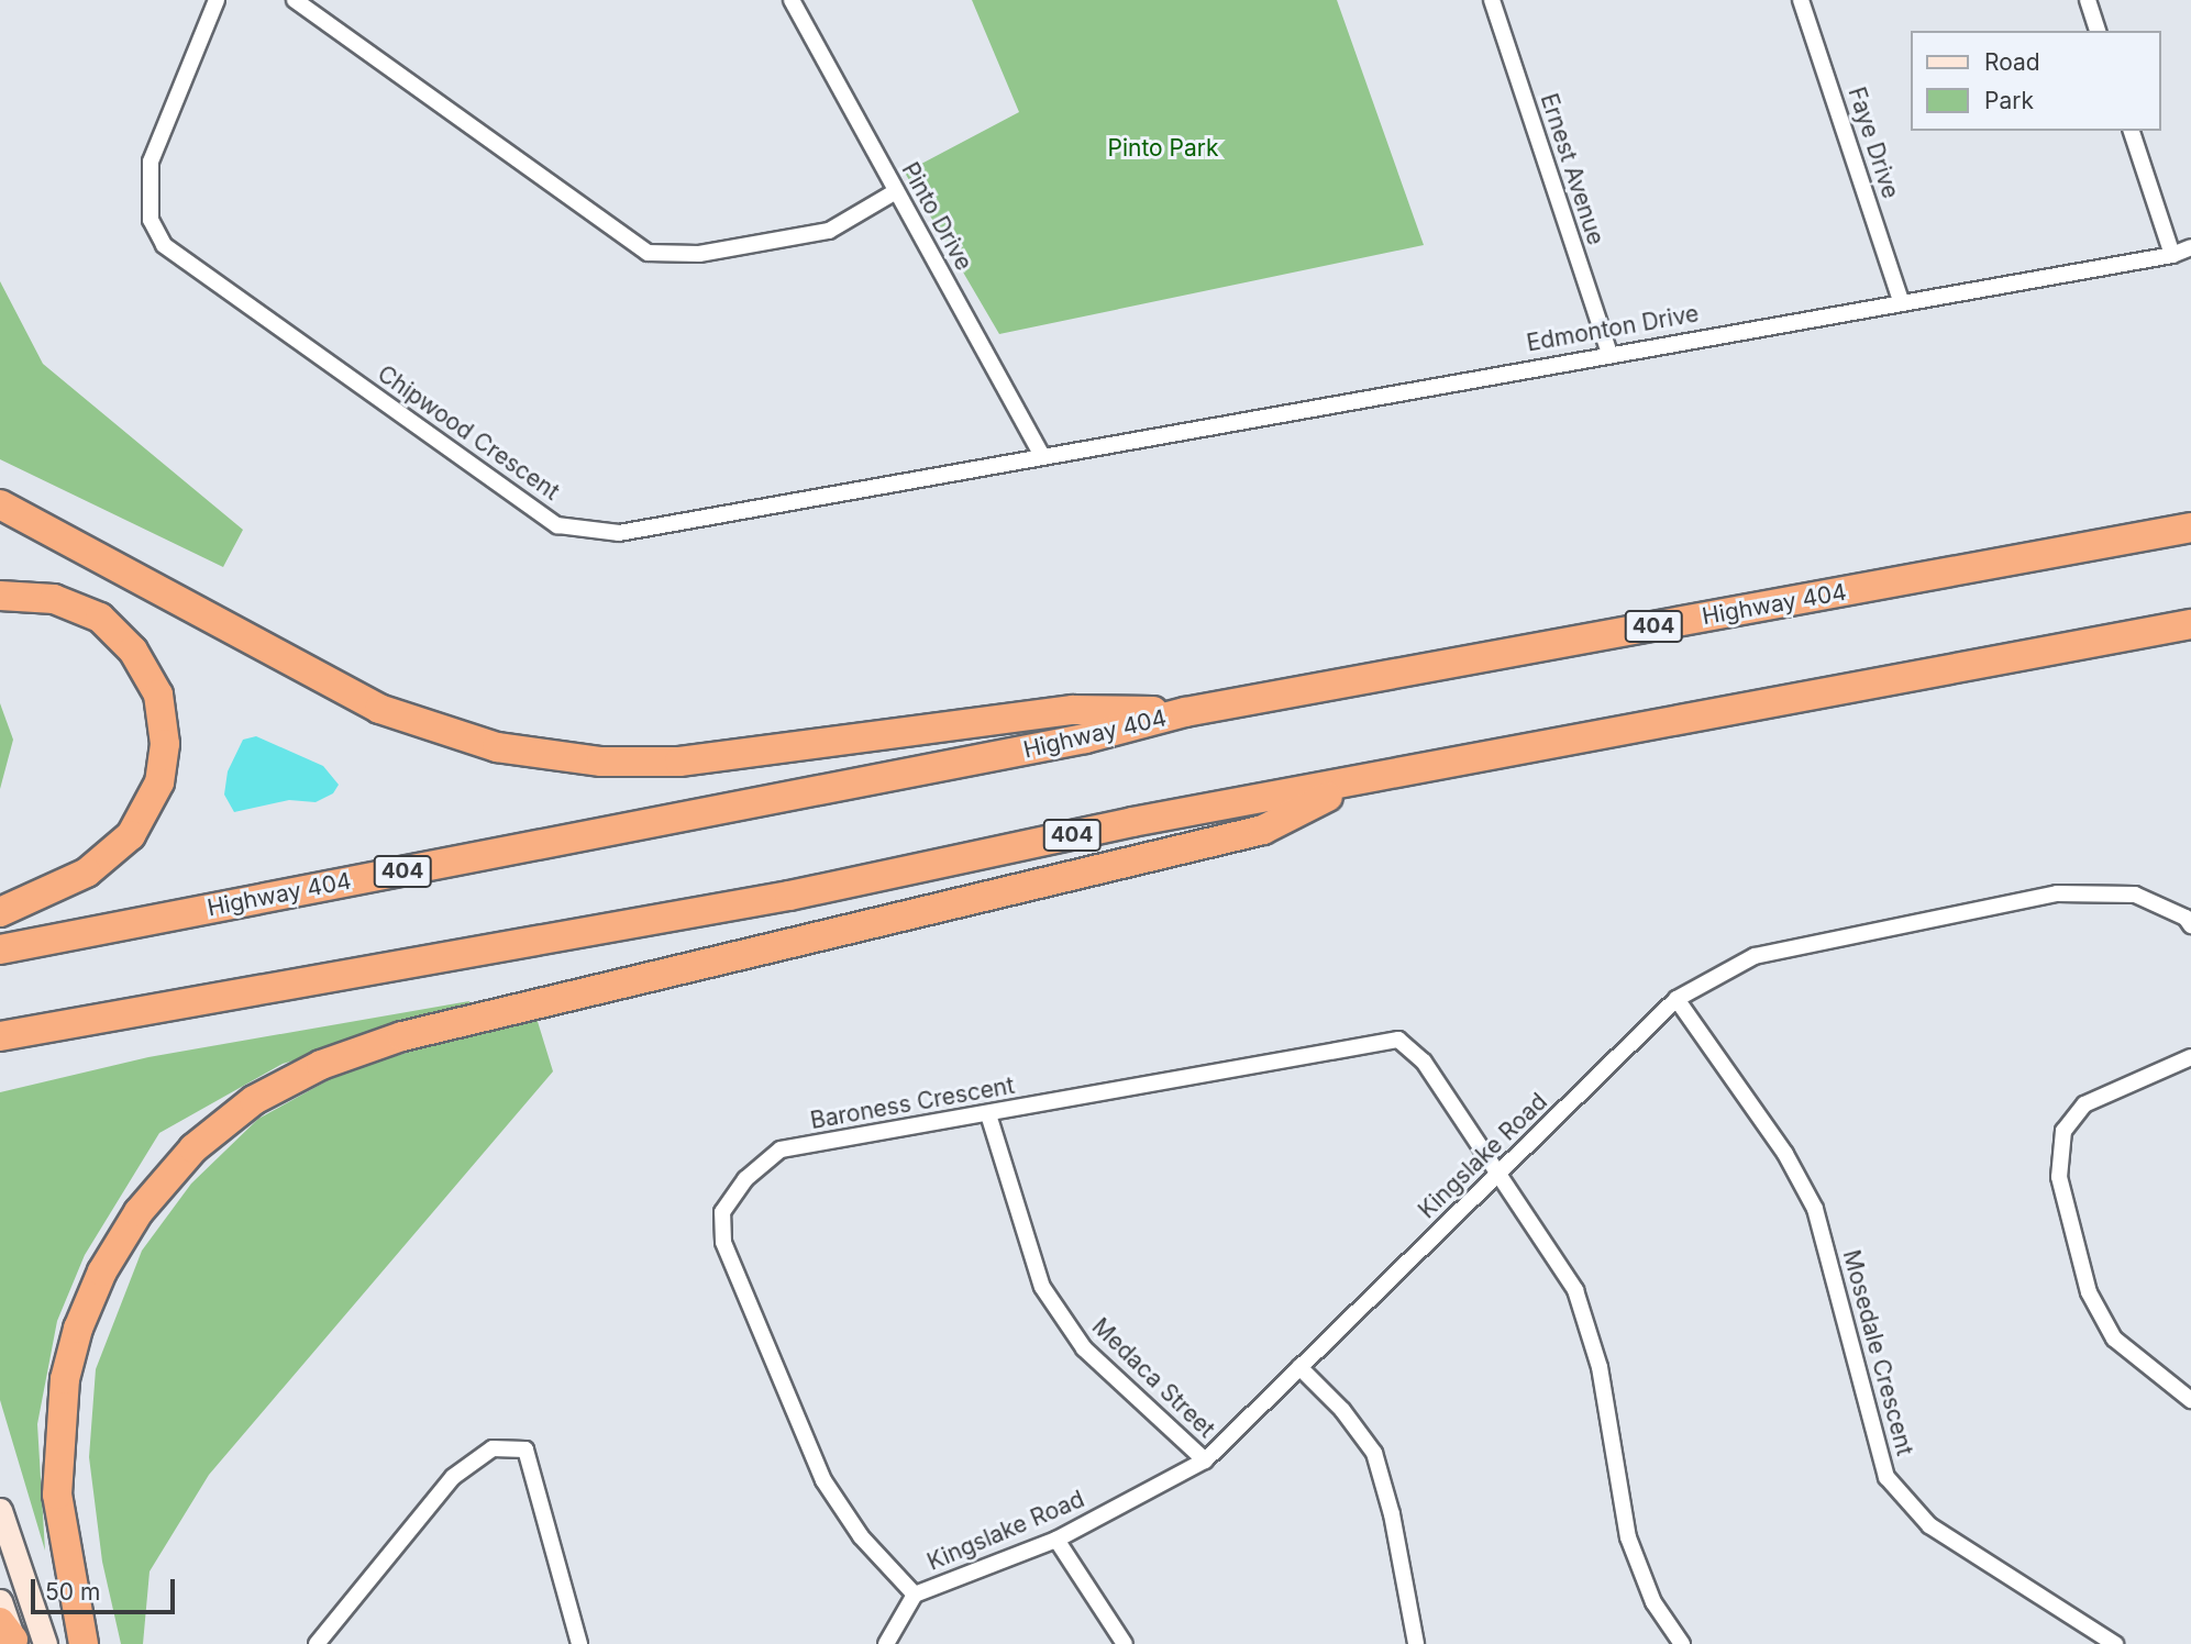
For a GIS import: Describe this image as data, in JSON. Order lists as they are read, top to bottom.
{
  "streets": {
    "highway": ["Highway 404", "404"],
    "street": [
      "Faye Drive",
      "Ernest Avenue",
      "Pinto Drive",
      "Edmonton Drive",
      "Chipwood Crescent",
      "Baroness Crescent",
      "Kingslake Road",
      "Mosedale Crescent",
      "Medaca Street"
    ]
  },
  "crossings": [
    ["Faye Drive", "Edmonton Drive"],
    ["Ernest Avenue", "Edmonton Drive"],
    ["Pinto Drive", "Edmonton Drive"],
    ["Pinto Drive", "Chipwood Crescent"],
    ["Edmonton Drive", "Chipwood Crescent"],
    ["Baroness Crescent", "Kingslake Road"],
    ["Baroness Crescent", "Medaca Street"],
    ["Kingslake Road", "Mosedale Crescent"],
    ["Kingslake Road", "Medaca Street"]
  ],
  "parks": ["Pinto Park"],
  "legend": ["Road", "Park"],
  "scale_bar": "50 m"
}
